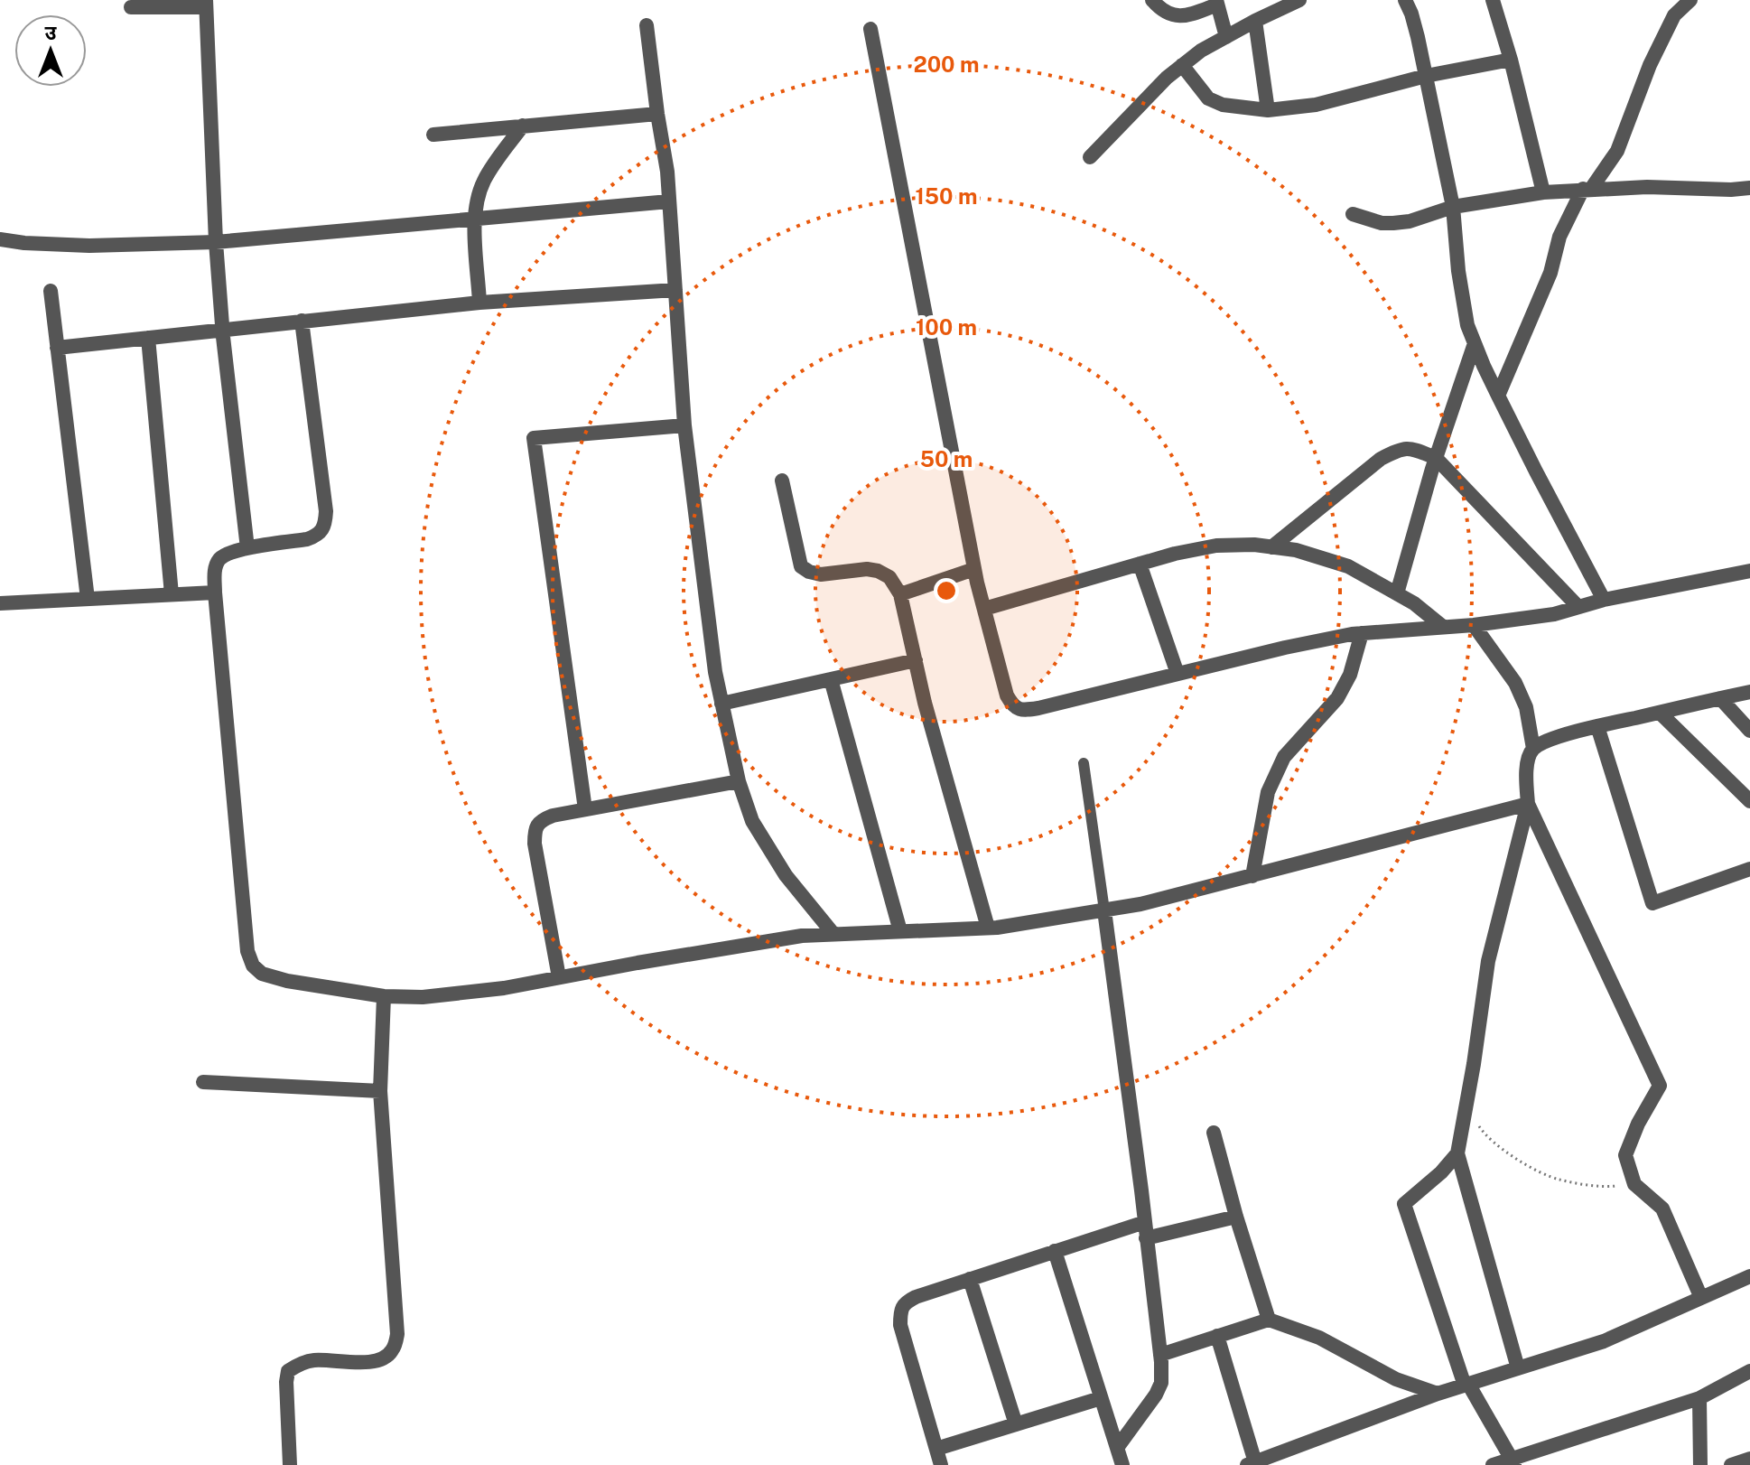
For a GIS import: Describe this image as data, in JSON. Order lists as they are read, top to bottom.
{
  "north": "top",
  "rings": [
    "200 m",
    "150 m",
    "100 m",
    "50 m"
  ]
}
